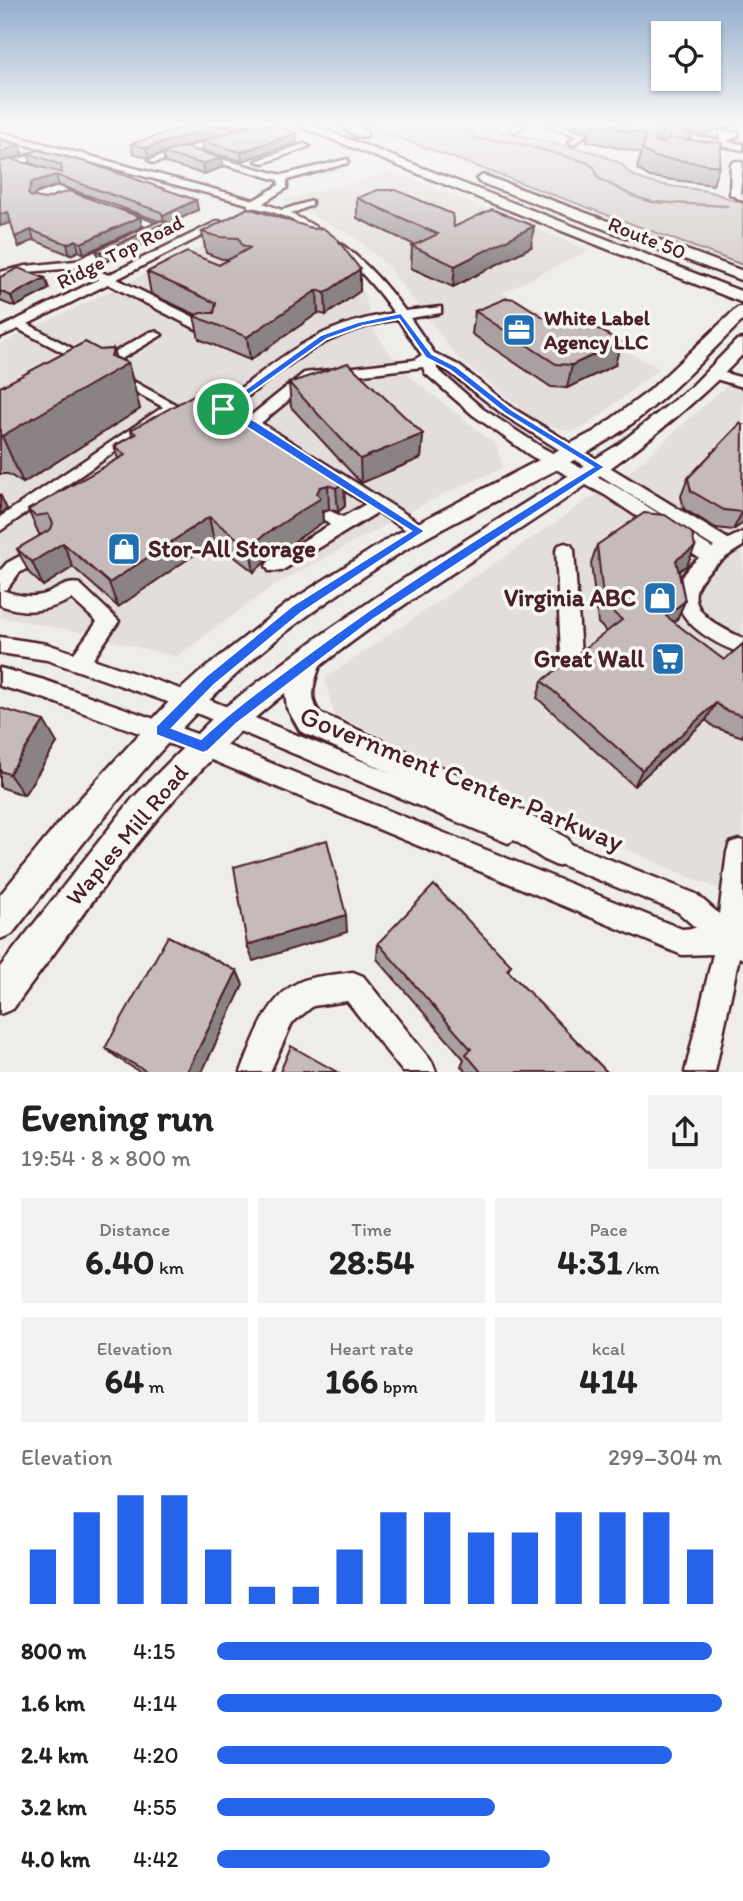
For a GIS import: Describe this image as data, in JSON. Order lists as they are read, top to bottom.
{
  "streets": {
    "main road": ["Route 50", "Waples Mill Road"],
    "street": ["Ridge Top Road", "Government Center Parkway"]
  },
  "crossings": [
    ["Government Center Parkway", "Waples Mill Road"]
  ],
  "places": {
    "office": ["White Label Agency LLC"],
    "shop": ["Stor-All Storage", "Virginia ABC"],
    "supermarket": ["Great Wall"]
  },
  "page": {
    "heading": ["Evening run", "19:54 · 8 × 800 m"],
    "stats": [
      ["Distance", "6.40 km"],
      ["Time", "28:54"],
      ["Pace", "4:31 /km"],
      ["Elevation", "64 m"],
      ["Heart rate", "166 bpm"],
      ["kcal", "414"]
    ],
    "chart": ["Elevation", "299–304 m"],
    "list": [
      {
        "name": "800 m",
        "note": "4:15"
      },
      {
        "name": "1.6 km",
        "note": "4:14"
      },
      {
        "name": "2.4 km",
        "note": "4:20"
      },
      {
        "name": "3.2 km",
        "note": "4:55"
      },
      {
        "name": "4.0 km",
        "note": "4:42"
      }
    ]
  }
}
